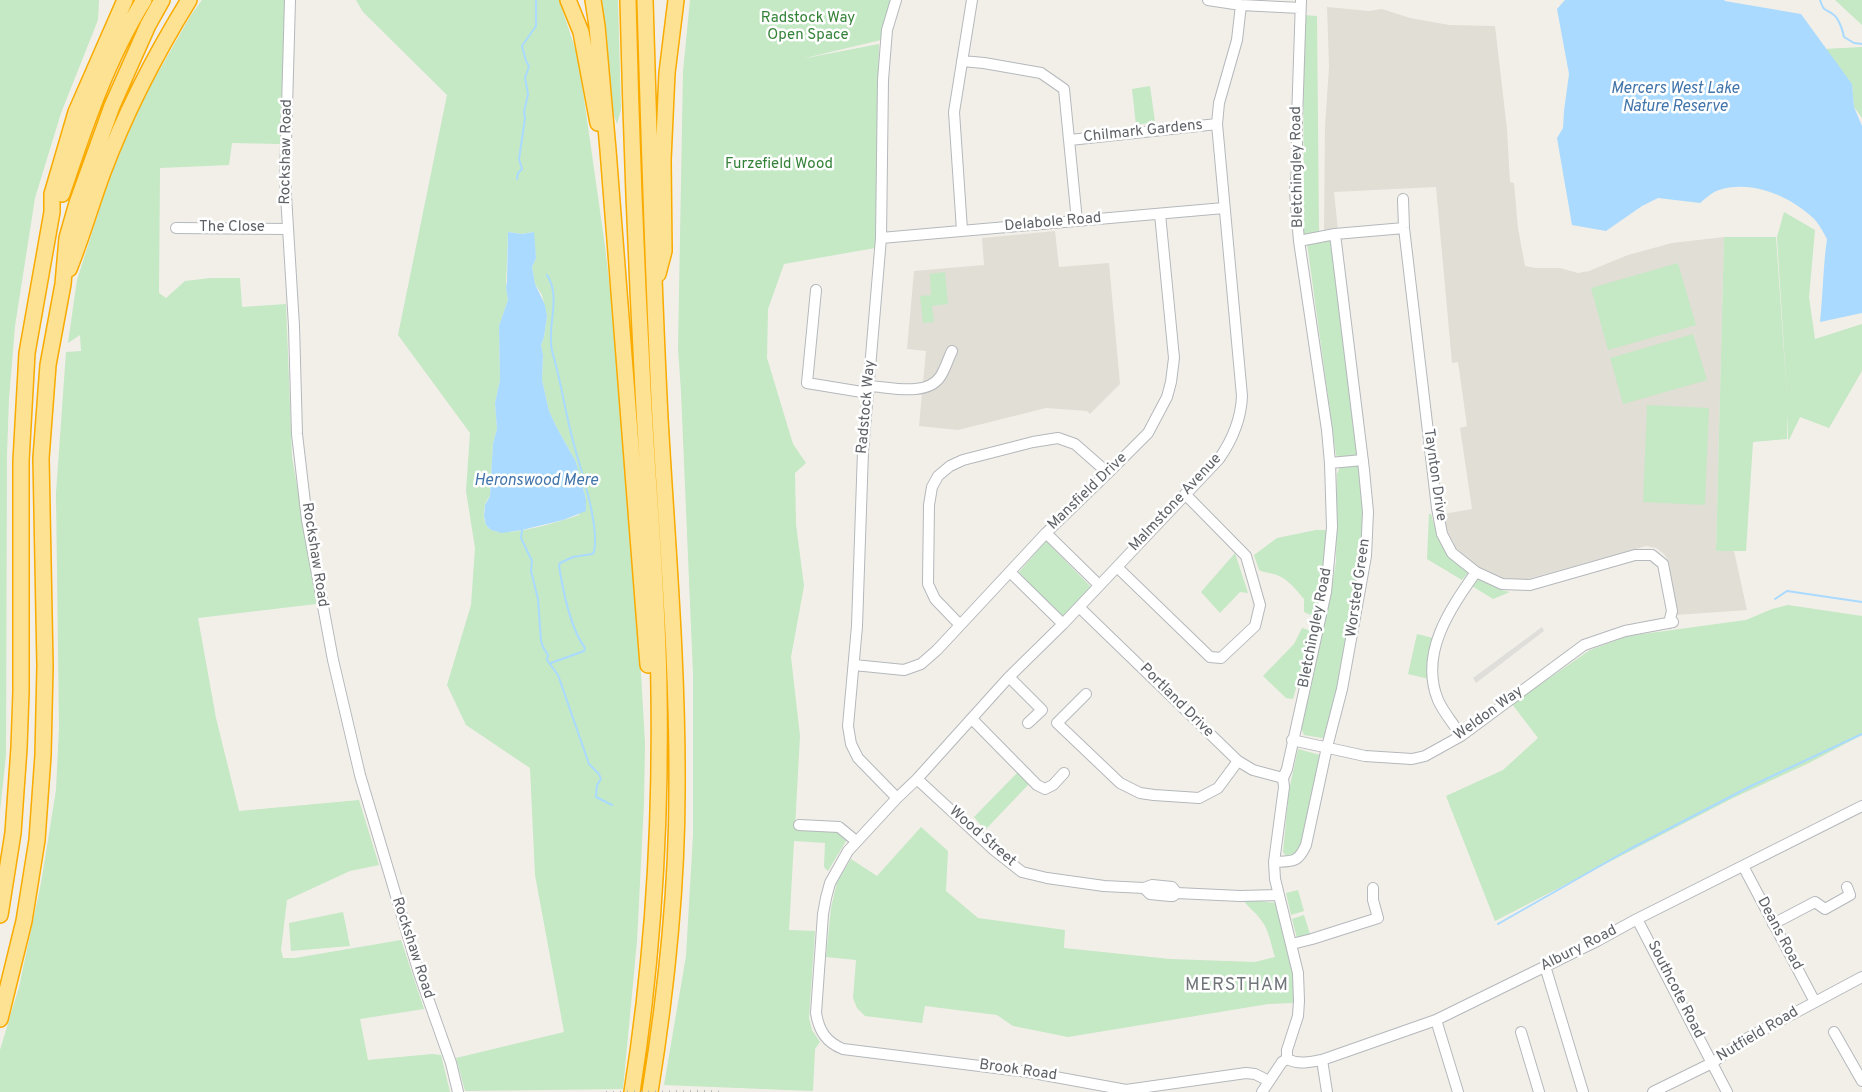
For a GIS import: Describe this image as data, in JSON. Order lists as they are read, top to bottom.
{
  "streets": {
    "street": [
      "Chilmark Gardens",
      "Rockshaw Road",
      "Bletchingley Road",
      "Delabole Road",
      "The Close",
      "Radstock Way",
      "Taynton Drive",
      "Mansfield Drive",
      "Malmstone Avenue",
      "Worsted Green",
      "Portland Drive",
      "Weldon Way",
      "Wood Street",
      "Deans Road",
      "Albury Road",
      "Southcote Road",
      "Nutfield Road",
      "Brook Road"
    ]
  },
  "crossings": [
    ["Chilmark Gardens", "Malmstone Avenue"],
    ["Rockshaw Road", "The Close"],
    ["Bletchingley Road", "Worsted Green"],
    ["Bletchingley Road", "Portland Drive"],
    ["Bletchingley Road", "Weldon Way"],
    ["Bletchingley Road", "Wood Street"],
    ["Bletchingley Road", "Albury Road"],
    ["Bletchingley Road", "Brook Road"],
    ["Delabole Road", "Radstock Way"],
    ["Delabole Road", "Mansfield Drive"],
    ["Delabole Road", "Malmstone Avenue"],
    ["Radstock Way", "Mansfield Drive"],
    ["Radstock Way", "Malmstone Avenue"],
    ["Taynton Drive", "Weldon Way"],
    ["Malmstone Avenue", "Portland Drive"],
    ["Malmstone Avenue", "Wood Street"],
    ["Malmstone Avenue", "Brook Road"],
    ["Worsted Green", "Weldon Way"],
    ["Deans Road", "Albury Road"],
    ["Deans Road", "Nutfield Road"],
    ["Albury Road", "Southcote Road"],
    ["Southcote Road", "Nutfield Road"]
  ],
  "districts": ["MERSTHAM"],
  "water": ["Mercers West Lake Nature Reserve", "Heronswood Mere"],
  "parks": ["Radstock Way Open Space", "Furzefield Wood"]
}
